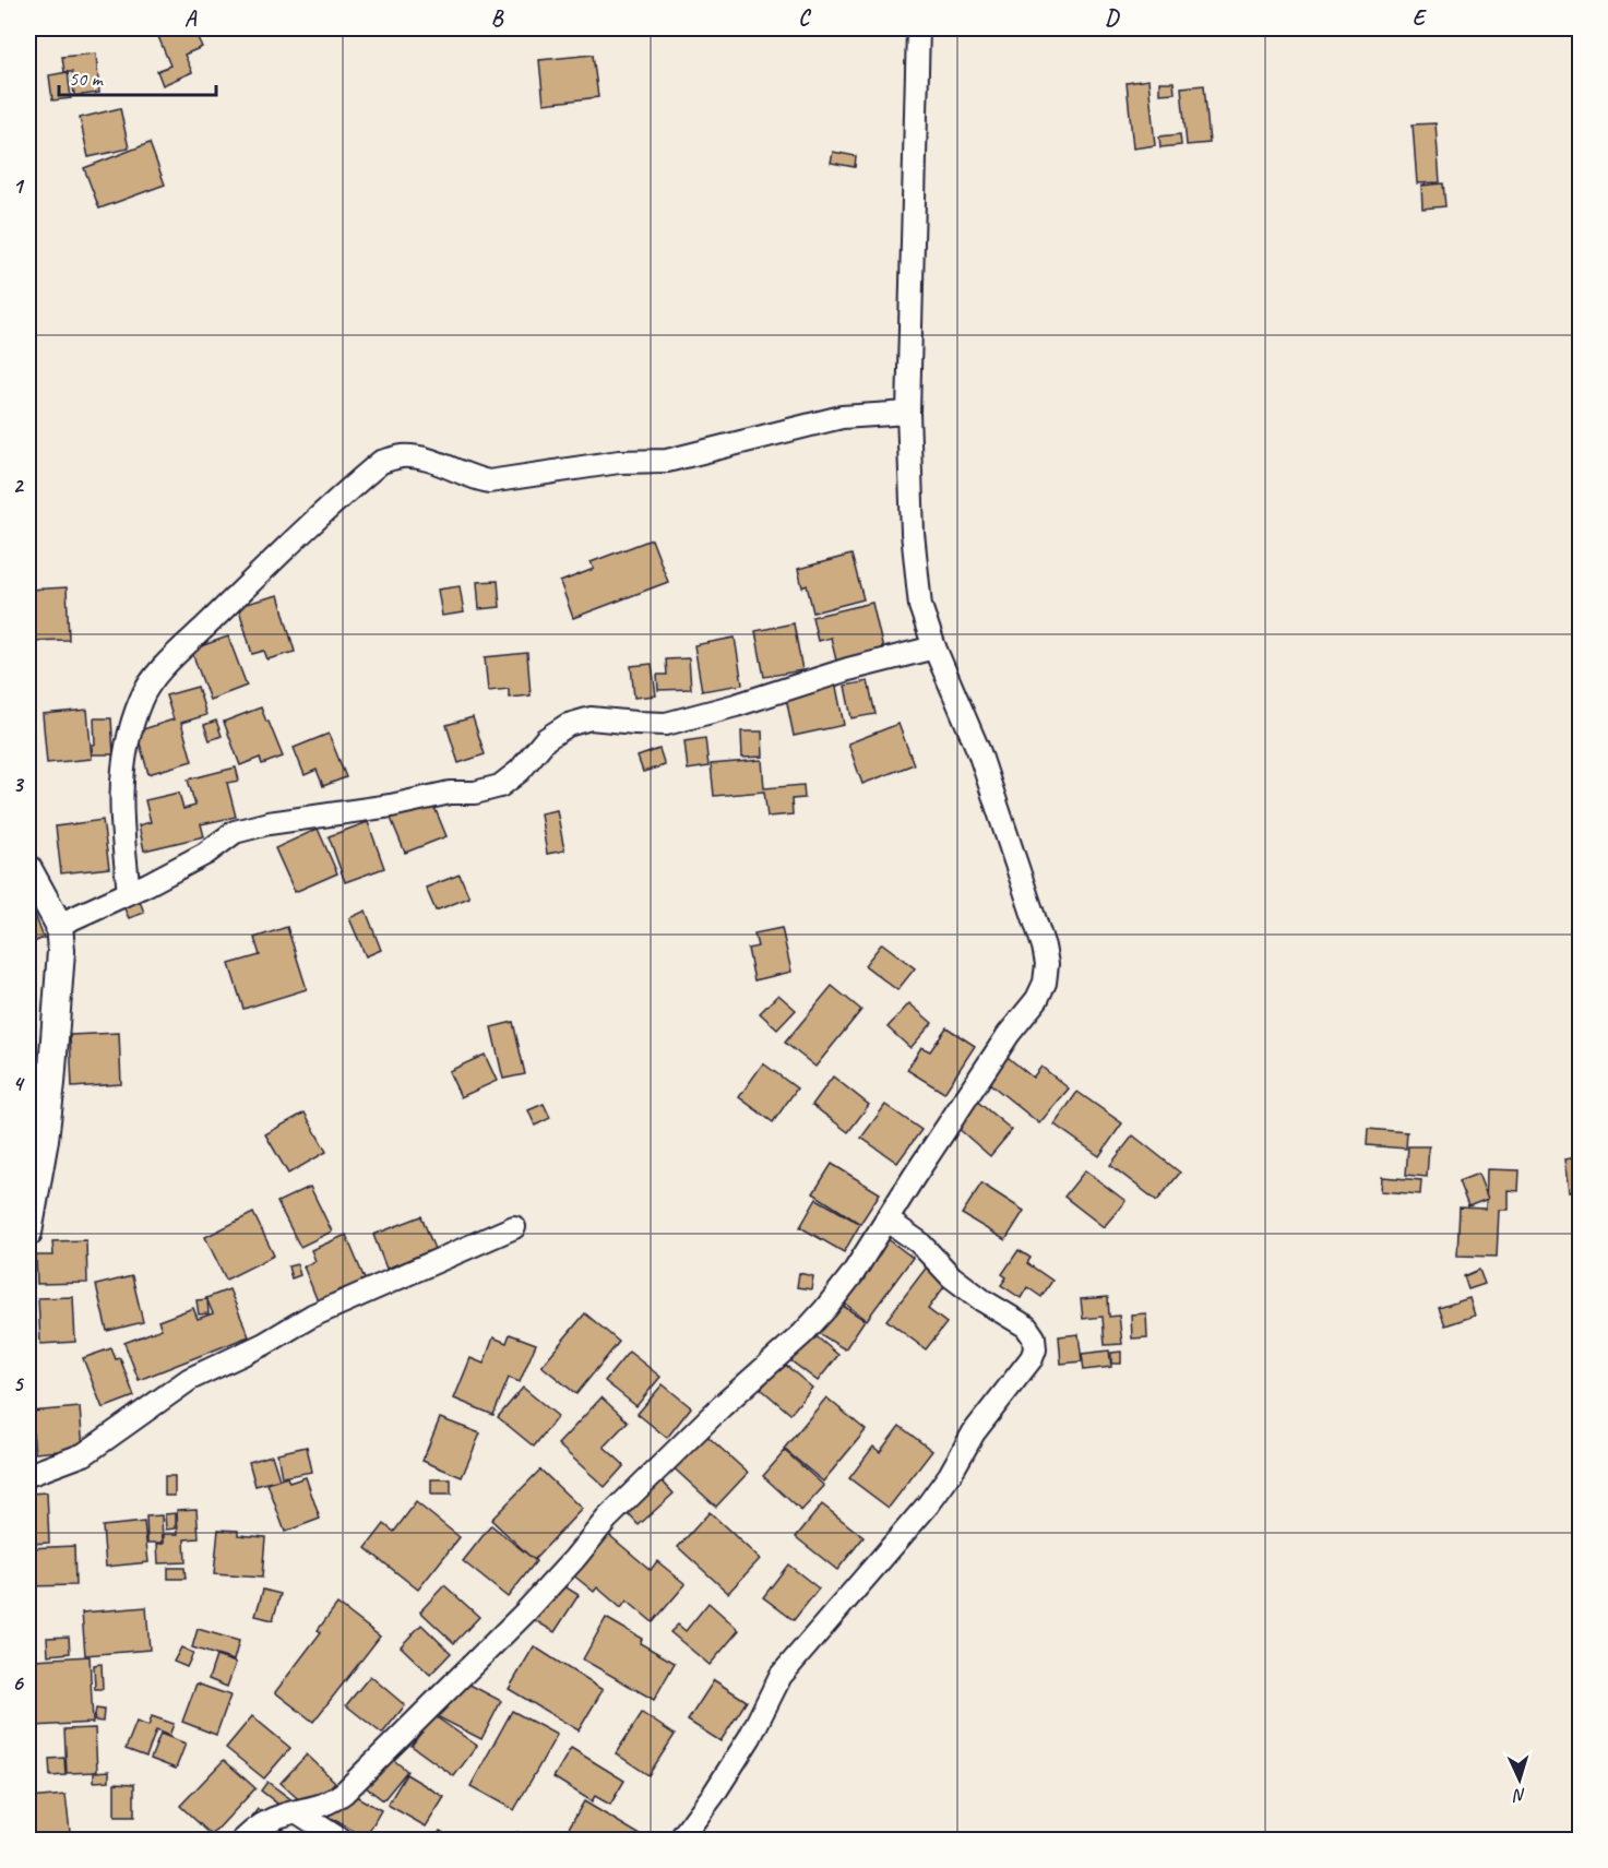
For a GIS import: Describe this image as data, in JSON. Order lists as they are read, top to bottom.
{
  "scale_bar": "50 m",
  "north": "bottom",
  "grid": {
    "columns": [
      "A",
      "B",
      "C",
      "D",
      "E"
    ],
    "rows": [
      "1",
      "2",
      "3",
      "4",
      "5",
      "6"
    ]
  }
}
